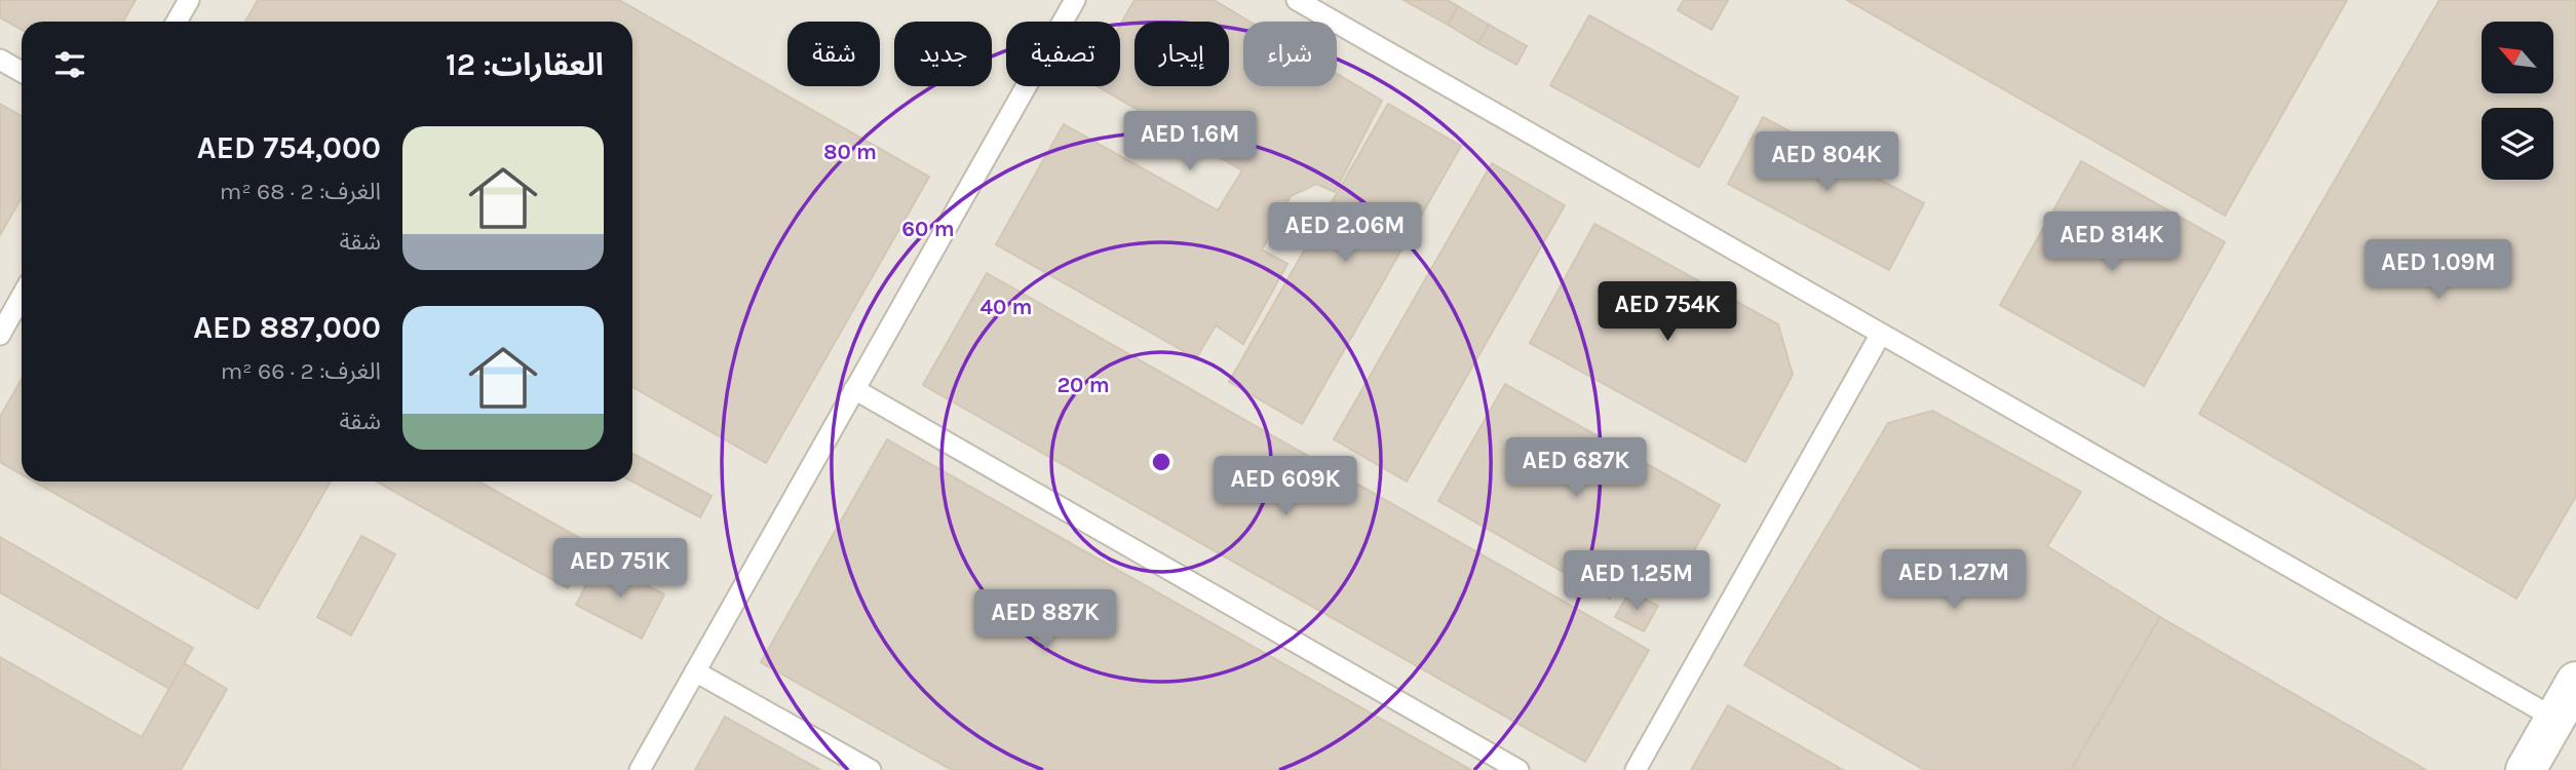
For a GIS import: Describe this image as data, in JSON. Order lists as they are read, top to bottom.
{
  "north": "top left",
  "page": {
    "chip": [
      "شراء",
      "إيجار",
      "تصفية",
      "جديد",
      "شقة"
    ],
    "heading": "العقارات: 12",
    "list": [
      {
        "name": "AED 754,000",
        "note": "الغرف: 2 · 68 m² · شقة"
      },
      {
        "name": "AED 887,000",
        "note": "الغرف: 2 · 66 m² · شقة"
      }
    ],
    "price": [
      "AED 1.6M",
      "AED 804K",
      "AED 2.06M",
      "AED 814K",
      "AED 1.09M",
      "AED 754K",
      "AED 687K",
      "AED 609K",
      "AED 751K",
      "AED 1.27M",
      "AED 1.25M",
      "AED 887K"
    ]
  },
  "rings": [
    "80 m",
    "60 m",
    "40 m",
    "20 m"
  ]
}
